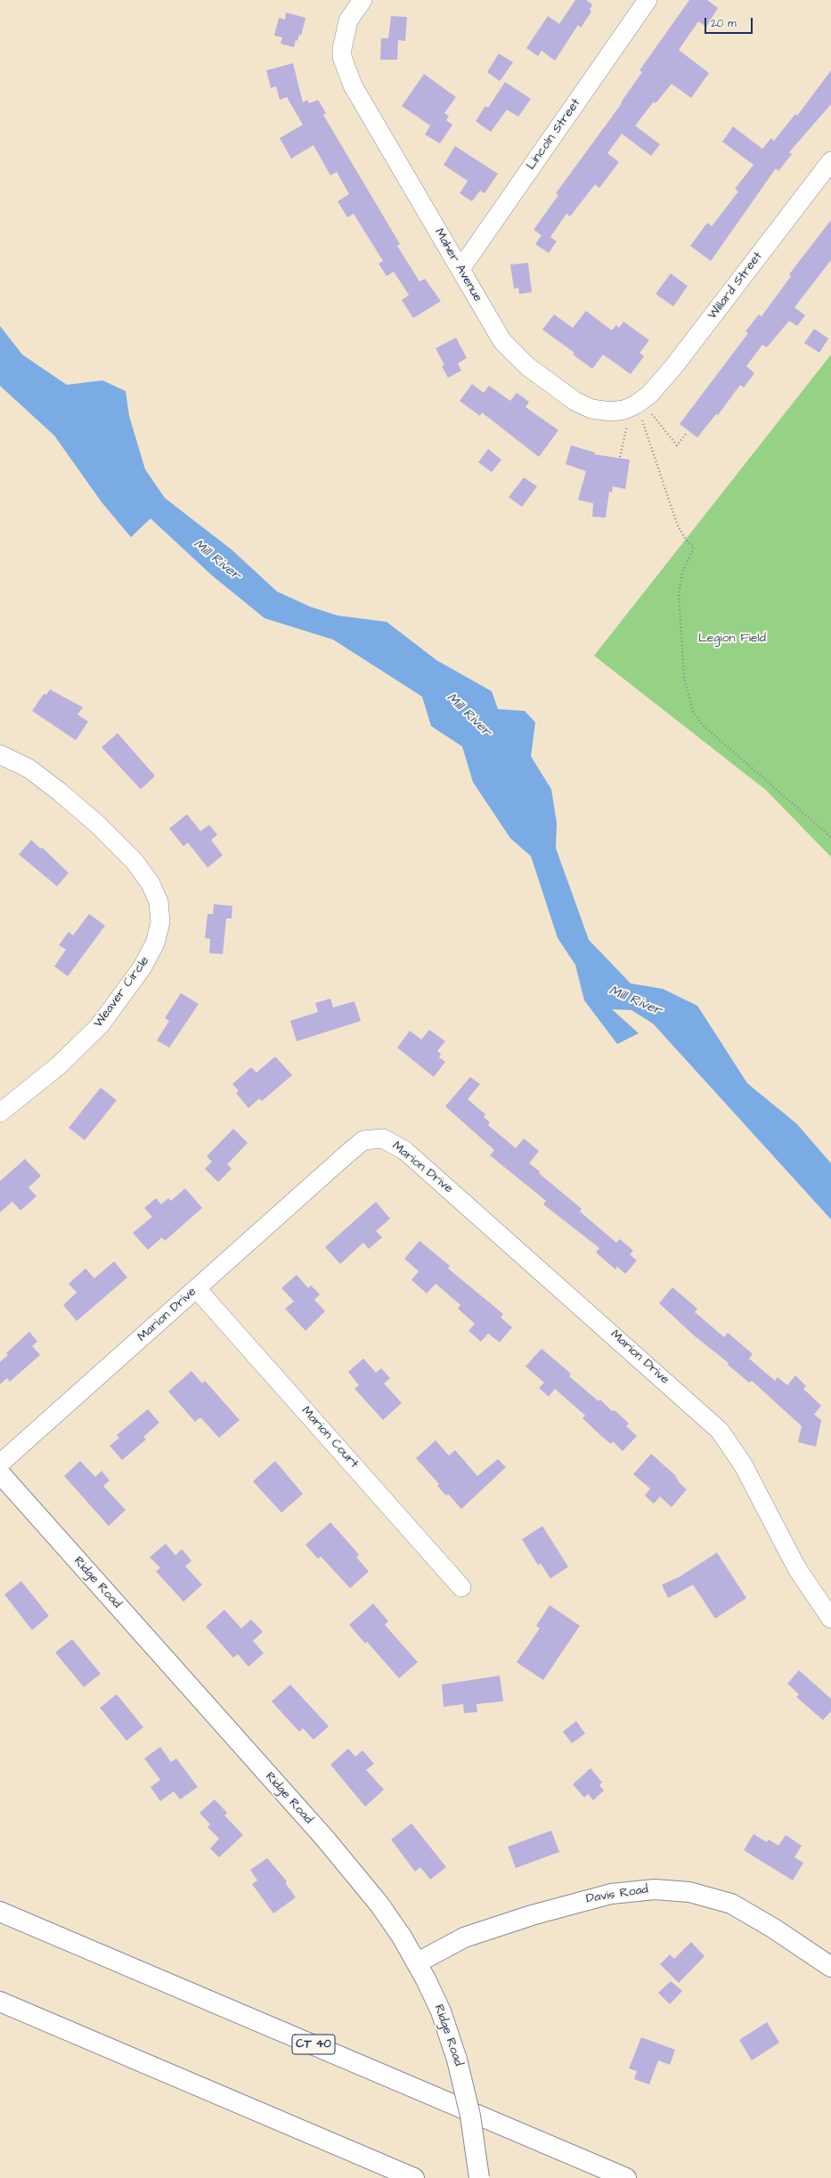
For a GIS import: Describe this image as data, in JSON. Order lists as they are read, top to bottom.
{
  "streets": {
    "main road": ["Ridge Road", "Davis Road", "CT 40"],
    "street": [
      "Lincoln Street",
      "Maher Avenue",
      "Willard Street",
      "Weaver Circle",
      "Marion Drive",
      "Marion Court"
    ]
  },
  "crossings": [
    ["Lincoln Street", "Maher Avenue"],
    ["Maher Avenue", "Willard Street"],
    ["Marion Drive", "Marion Court"],
    ["Ridge Road", "Davis Road"]
  ],
  "water": ["Mill River"],
  "parks": ["Legion Field"],
  "scale_bar": "20 m"
}
